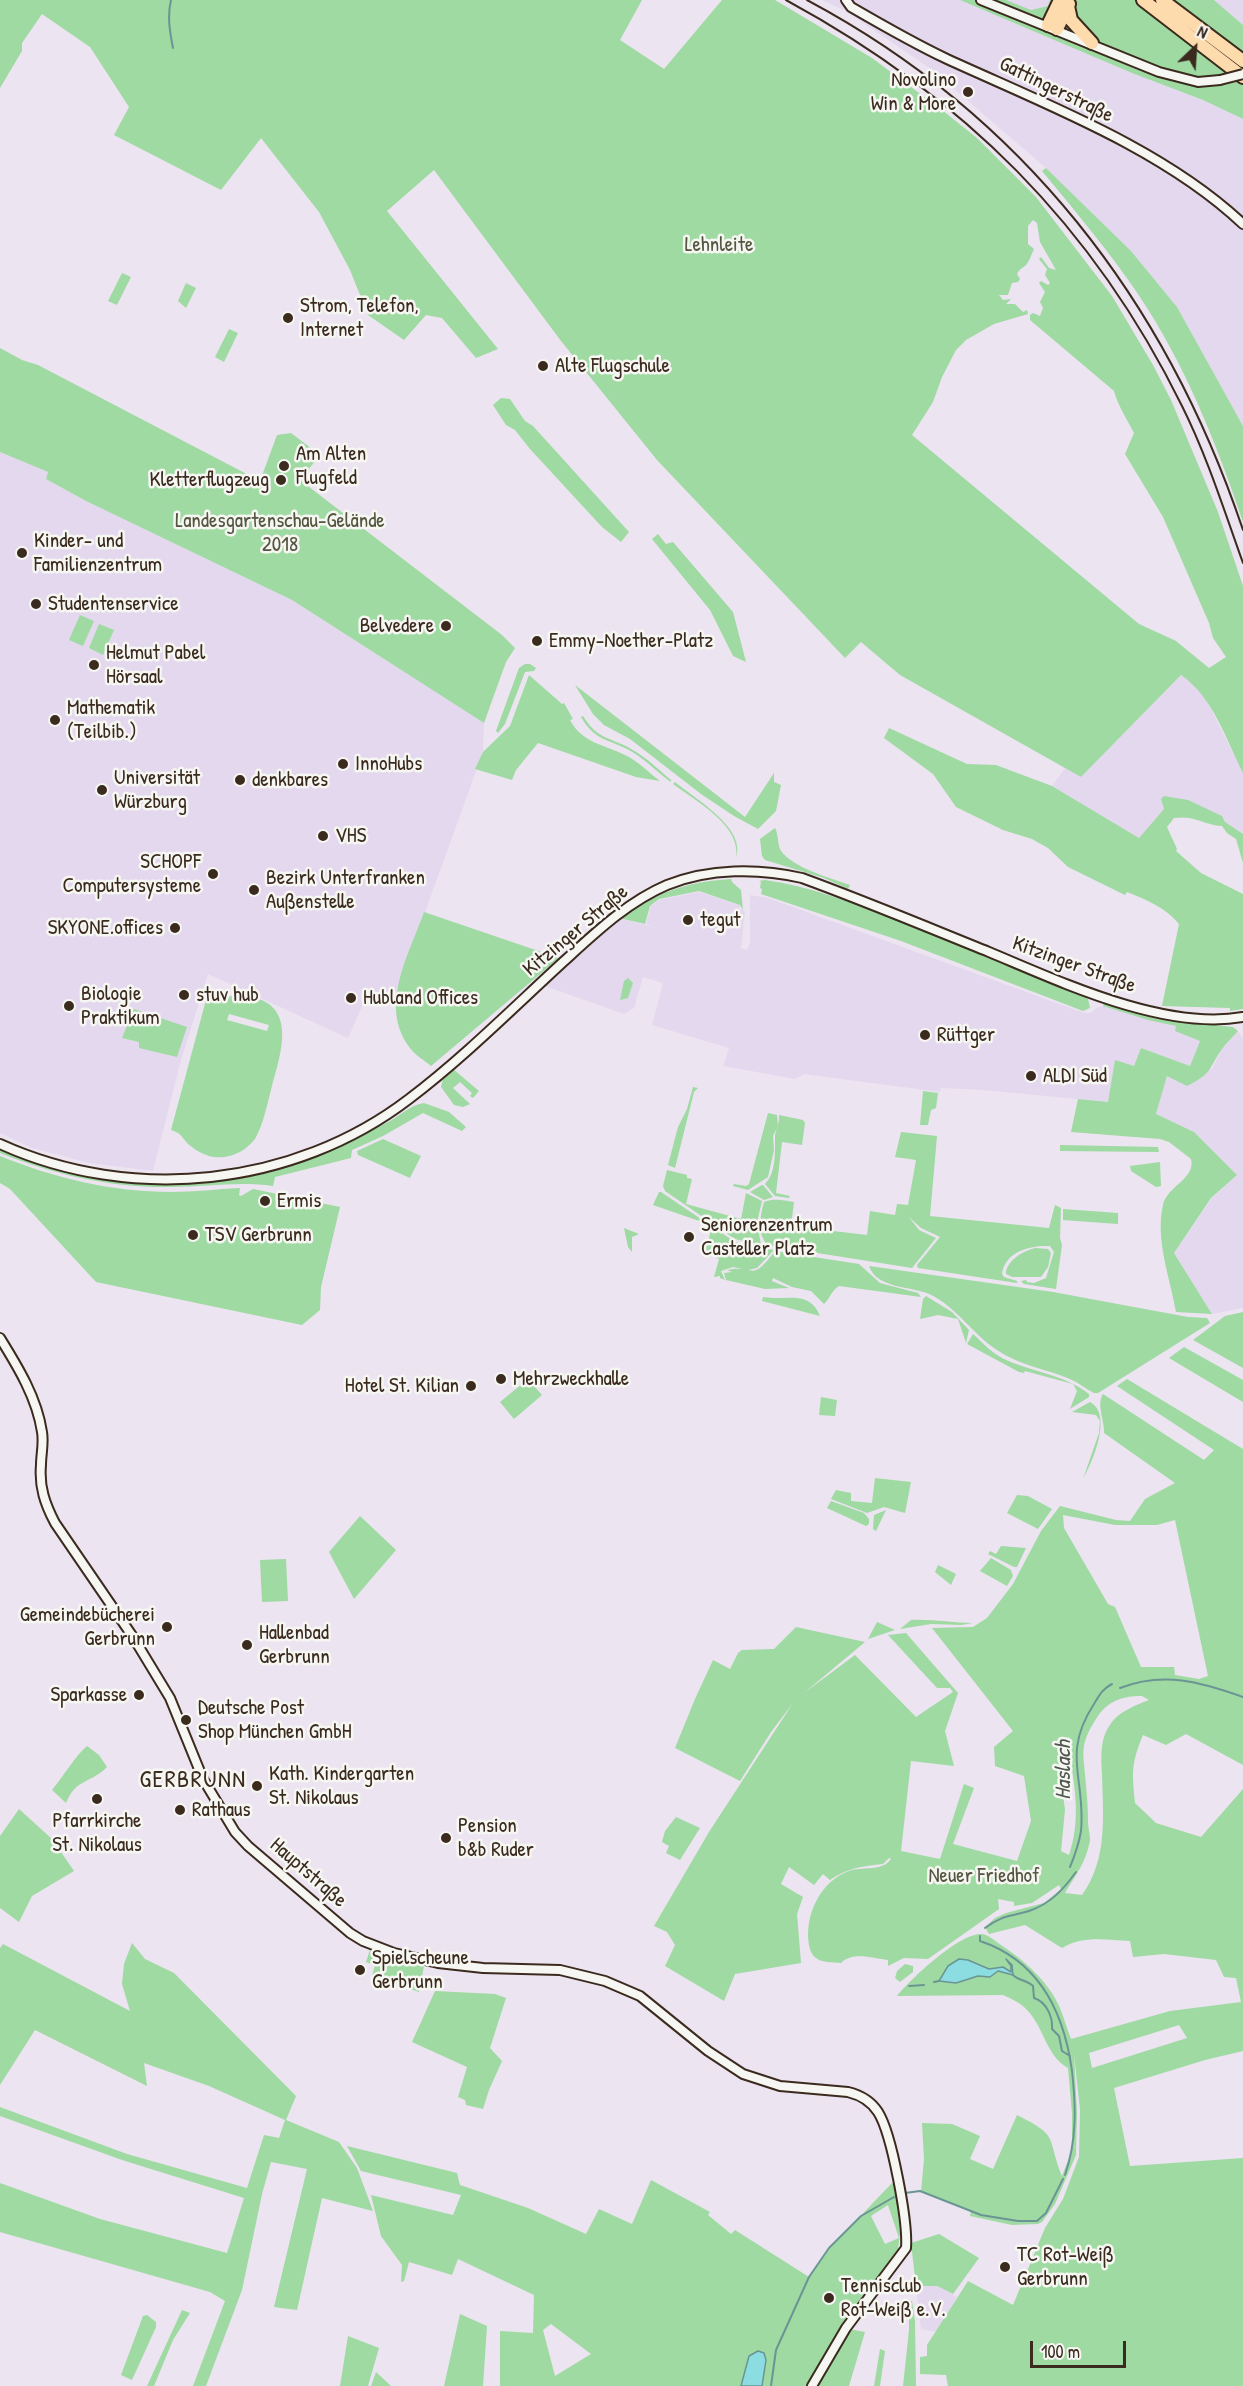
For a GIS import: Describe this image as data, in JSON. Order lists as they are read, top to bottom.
{
  "streets": {
    "street": ["Gattingerstraße", "Kitzinger Straße", "Hauptstraße"]
  },
  "districts": ["GERBRUNN"],
  "water": ["Haslach"],
  "parks": ["Lehnleite", "Landesgartenschau-Gelände 2018", "Neuer Friedhof"],
  "places": [
    "Novolino Win & More",
    "Strom, Telefon, Internet",
    "Alte Flugschule",
    "Am Alten Flugfeld",
    "Kletterflugzeug",
    "Kinder- und Familienzentrum",
    "Studentenservice",
    "Belvedere",
    "Emmy-Noether-Platz",
    "Helmut Pabel Hörsaal",
    "Mathematik (Teilbib.)",
    "InnoHubs",
    "denkbares",
    "Universität Würzburg",
    "VHS",
    "SCHOPF Computersysteme",
    "Bezirk Unterfranken Außenstelle",
    "tegut",
    "SKYONE.offices",
    "stuv hub",
    "Hubland Offices",
    "Biologie Praktikum",
    "Rüttger",
    "ALDI Süd",
    "Ermis",
    "TSV Gerbrunn",
    "Seniorenzentrum Casteller Platz",
    "Mehrzweckhalle",
    "Hotel St. Kilian",
    "Gemeindebücherei Gerbrunn",
    "Hallenbad Gerbrunn",
    "Sparkasse",
    "Deutsche Post Shop München GmbH",
    "Kath. Kindergarten St. Nikolaus",
    "Pfarrkirche St. Nikolaus",
    "Rathaus",
    "Pension b&b Ruder",
    "Spielscheune Gerbrunn",
    "TC Rot-Weiß Gerbrunn",
    "Tennisclub Rot-Weiß e.V."
  ],
  "scale_bar": "100 m",
  "north": "top right"
}
